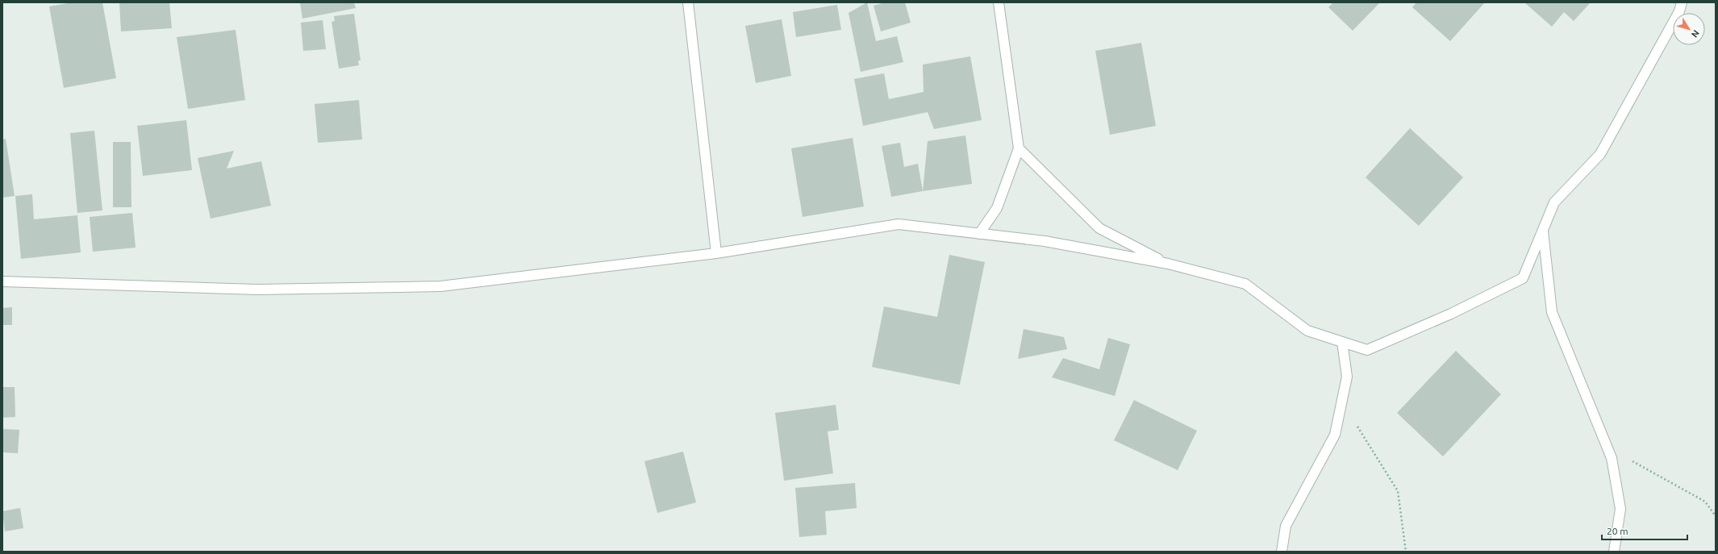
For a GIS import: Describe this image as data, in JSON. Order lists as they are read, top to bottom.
{
  "scale_bar": "20 m",
  "north": "bottom right"
}
